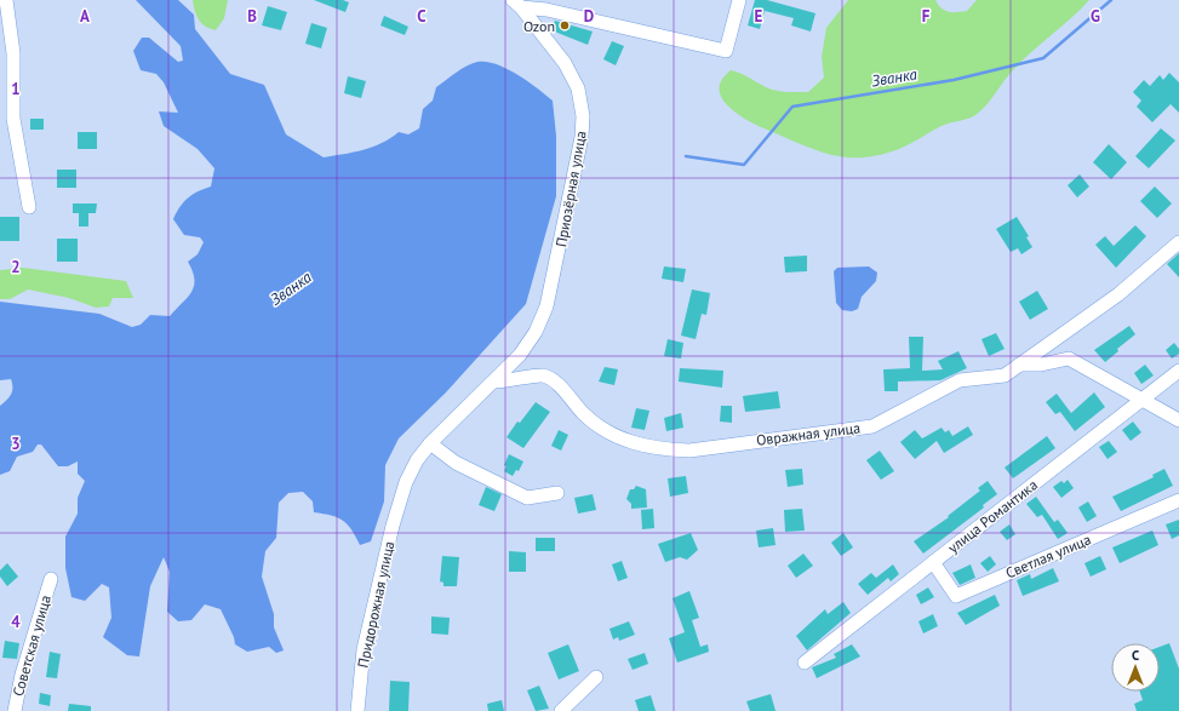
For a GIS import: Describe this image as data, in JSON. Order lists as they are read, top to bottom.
{
  "streets": {
    "street": [
      "Приозёрная улица",
      "Овражная улица",
      "улица Романтика",
      "Светлая улица",
      "Придорожная улица",
      "Советская улица"
    ]
  },
  "crossings": [
    ["Приозёрная улица", "Овражная улица"],
    ["Приозёрная улица", "Придорожная улица"],
    ["улица Романтика", "Светлая улица"]
  ],
  "water": ["Званка"],
  "places": ["Ozon"],
  "north": "top",
  "grid": {
    "columns": [
      "A",
      "B",
      "C",
      "D",
      "E",
      "F",
      "G"
    ],
    "rows": [
      "1",
      "2",
      "3",
      "4"
    ]
  }
}
